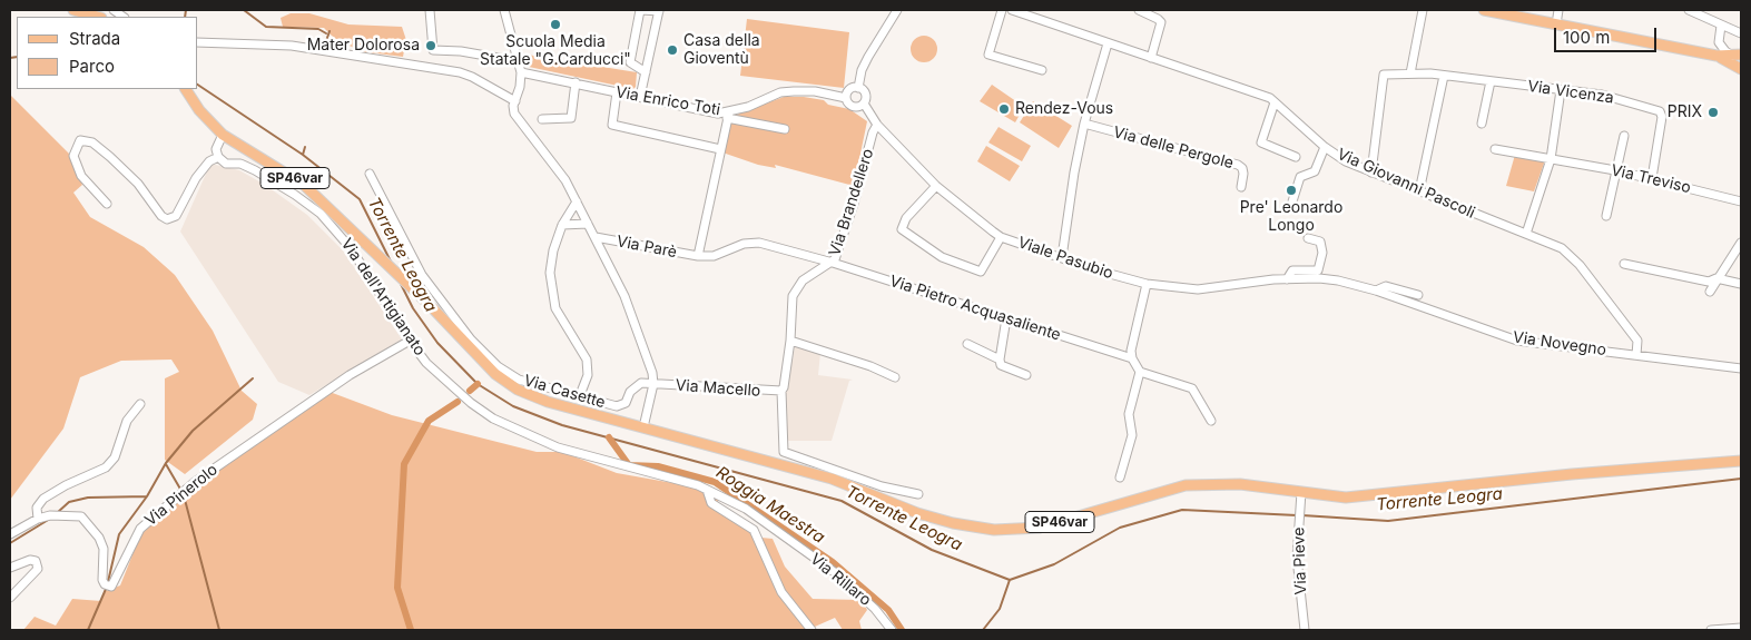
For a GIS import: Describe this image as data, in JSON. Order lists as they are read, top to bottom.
{
  "streets": {
    "main road": ["SP46var"],
    "street": [
      "Via Vicenza",
      "Via Enrico Toti",
      "Via delle Pergole",
      "Via Treviso",
      "Via Giovanni Pascoli",
      "Via Brandellero",
      "Via Parè",
      "Viale Pasubio",
      "Via dell'Artigianato",
      "Via Pietro Acquasaliente",
      "Via Novegno",
      "Via Macello",
      "Via Casette",
      "Via Pinerolo",
      "Via Pieve",
      "Via Rillaro"
    ]
  },
  "crossings": [
    ["Via Vicenza", "Via Treviso"],
    ["Via Vicenza", "Via Giovanni Pascoli"],
    ["Via Enrico Toti", "Via Parè"],
    ["Via Enrico Toti", "Viale Pasubio"],
    ["SP46var", "Via Pieve"],
    ["Via Giovanni Pascoli", "Via Novegno"],
    ["Via Brandellero", "Viale Pasubio"],
    ["Via Brandellero", "Via Pietro Acquasaliente"],
    ["Via Brandellero", "Via Macello"],
    ["Via Parè", "Via Pietro Acquasaliente"],
    ["Viale Pasubio", "Via Novegno"],
    ["Via dell'Artigianato", "Via Pinerolo"],
    ["Via dell'Artigianato", "Via Rillaro"],
    ["Via Macello", "Via Casette"]
  ],
  "water": ["Torrente Leogra", "Roggia Maestra"],
  "places": [
    "Scuola Media Statale \"G.Carducci\"",
    "Mater Dolorosa",
    "Casa della Gioventù",
    "Rendez-Vous",
    "PRIX",
    "Pre' Leonardo Longo"
  ],
  "legend": ["Strada", "Parco"],
  "scale_bar": "100 m"
}
